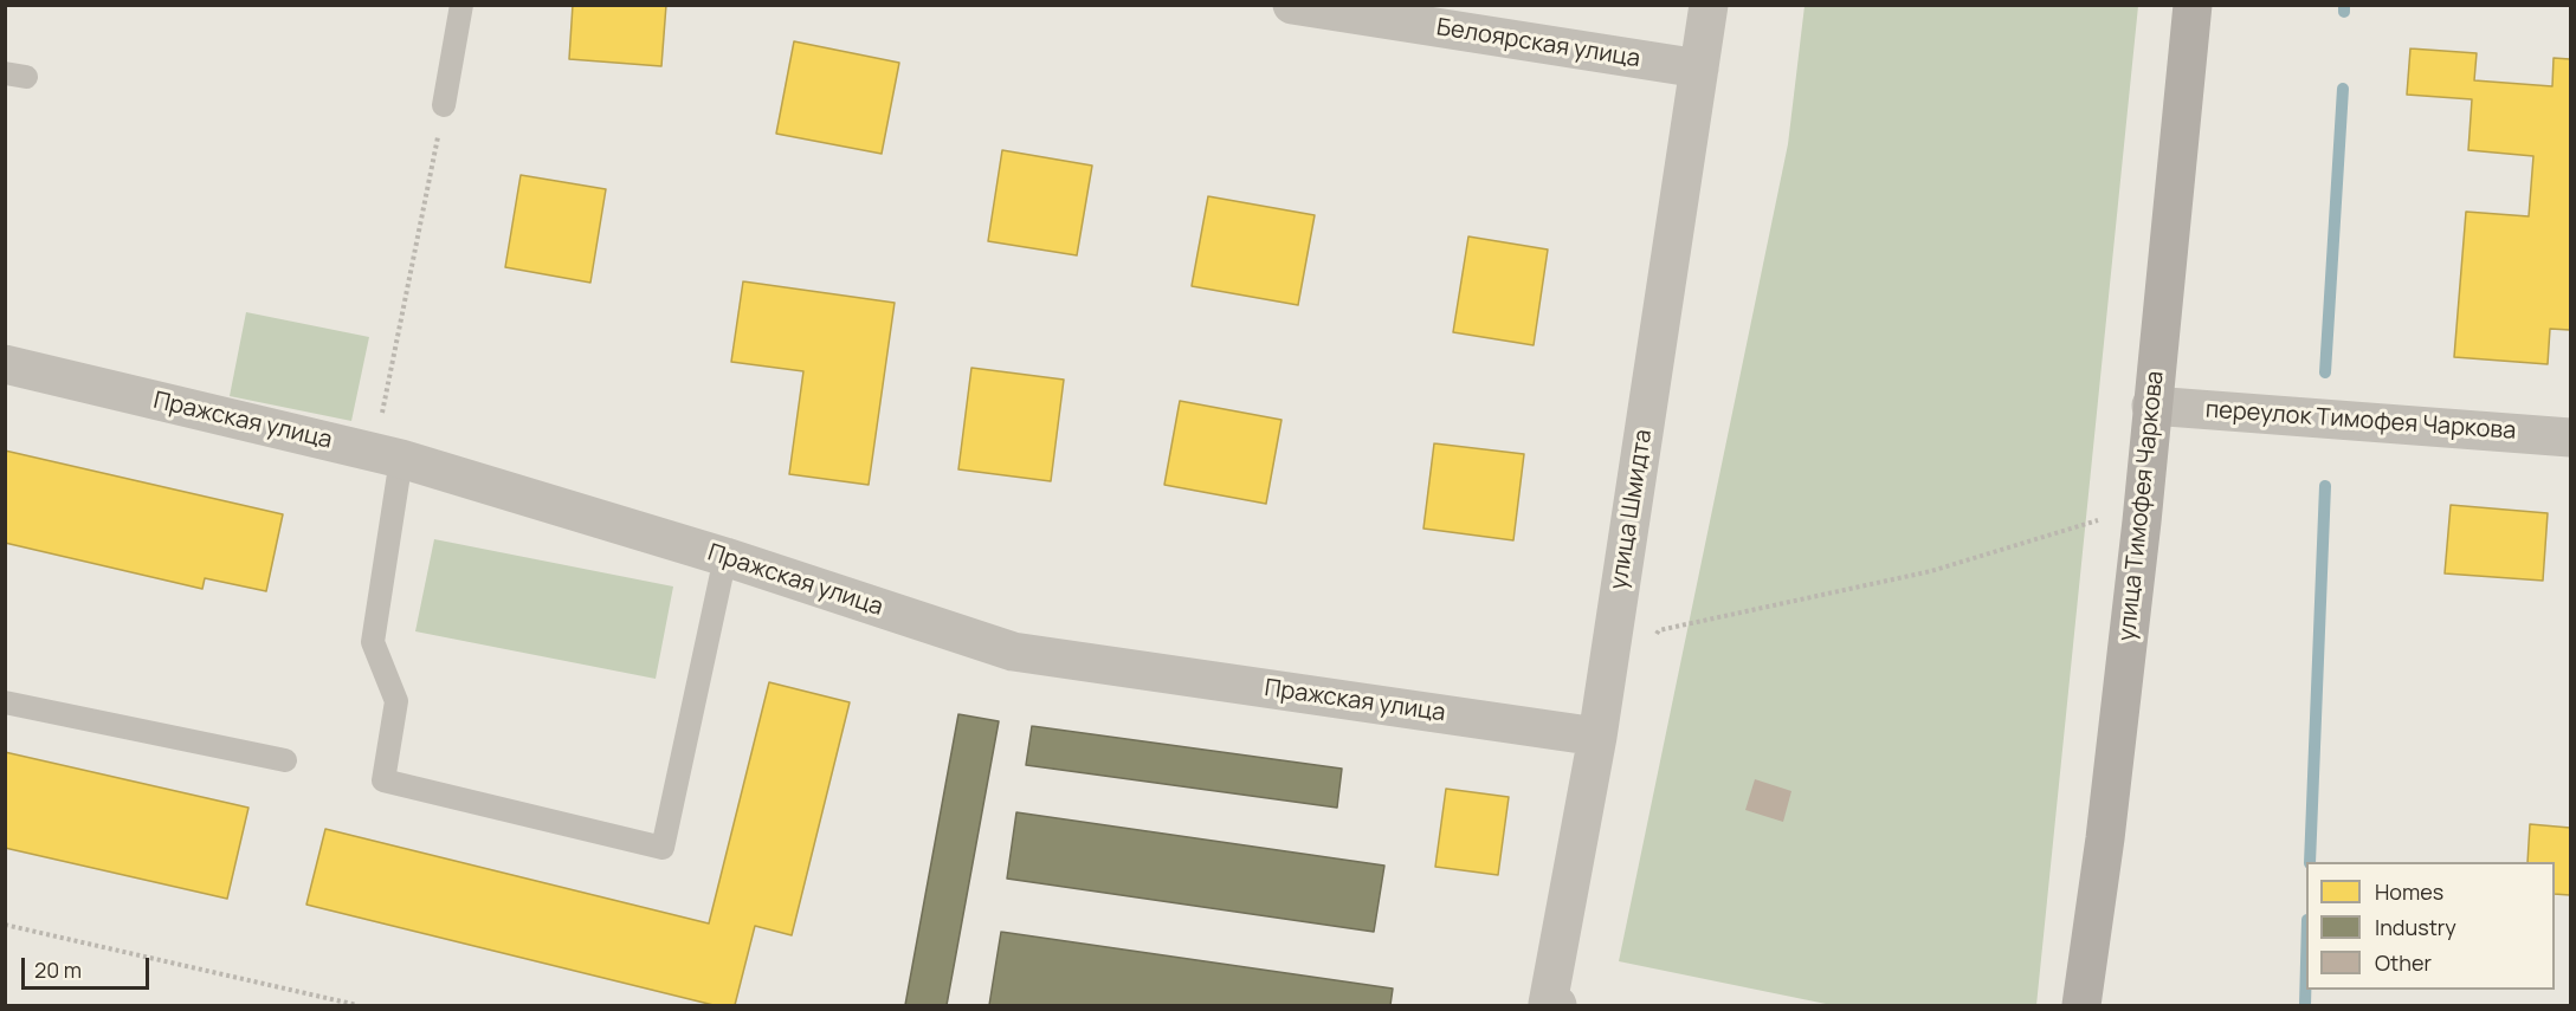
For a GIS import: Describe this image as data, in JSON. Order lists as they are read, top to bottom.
{
  "streets": {
    "main road": ["улица Тимофея Чаркова"],
    "street": [
      "Белоярская улица",
      "Пражская улица",
      "переулок Тимофея Чаркова",
      "улица Шмидта"
    ]
  },
  "crossings": [
    ["Белоярская улица", "улица Шмидта"],
    ["Пражская улица", "улица Шмидта"],
    ["переулок Тимофея Чаркова", "улица Тимофея Чаркова"]
  ],
  "legend": ["Homes", "Industry", "Other"],
  "scale_bar": "20 m"
}
